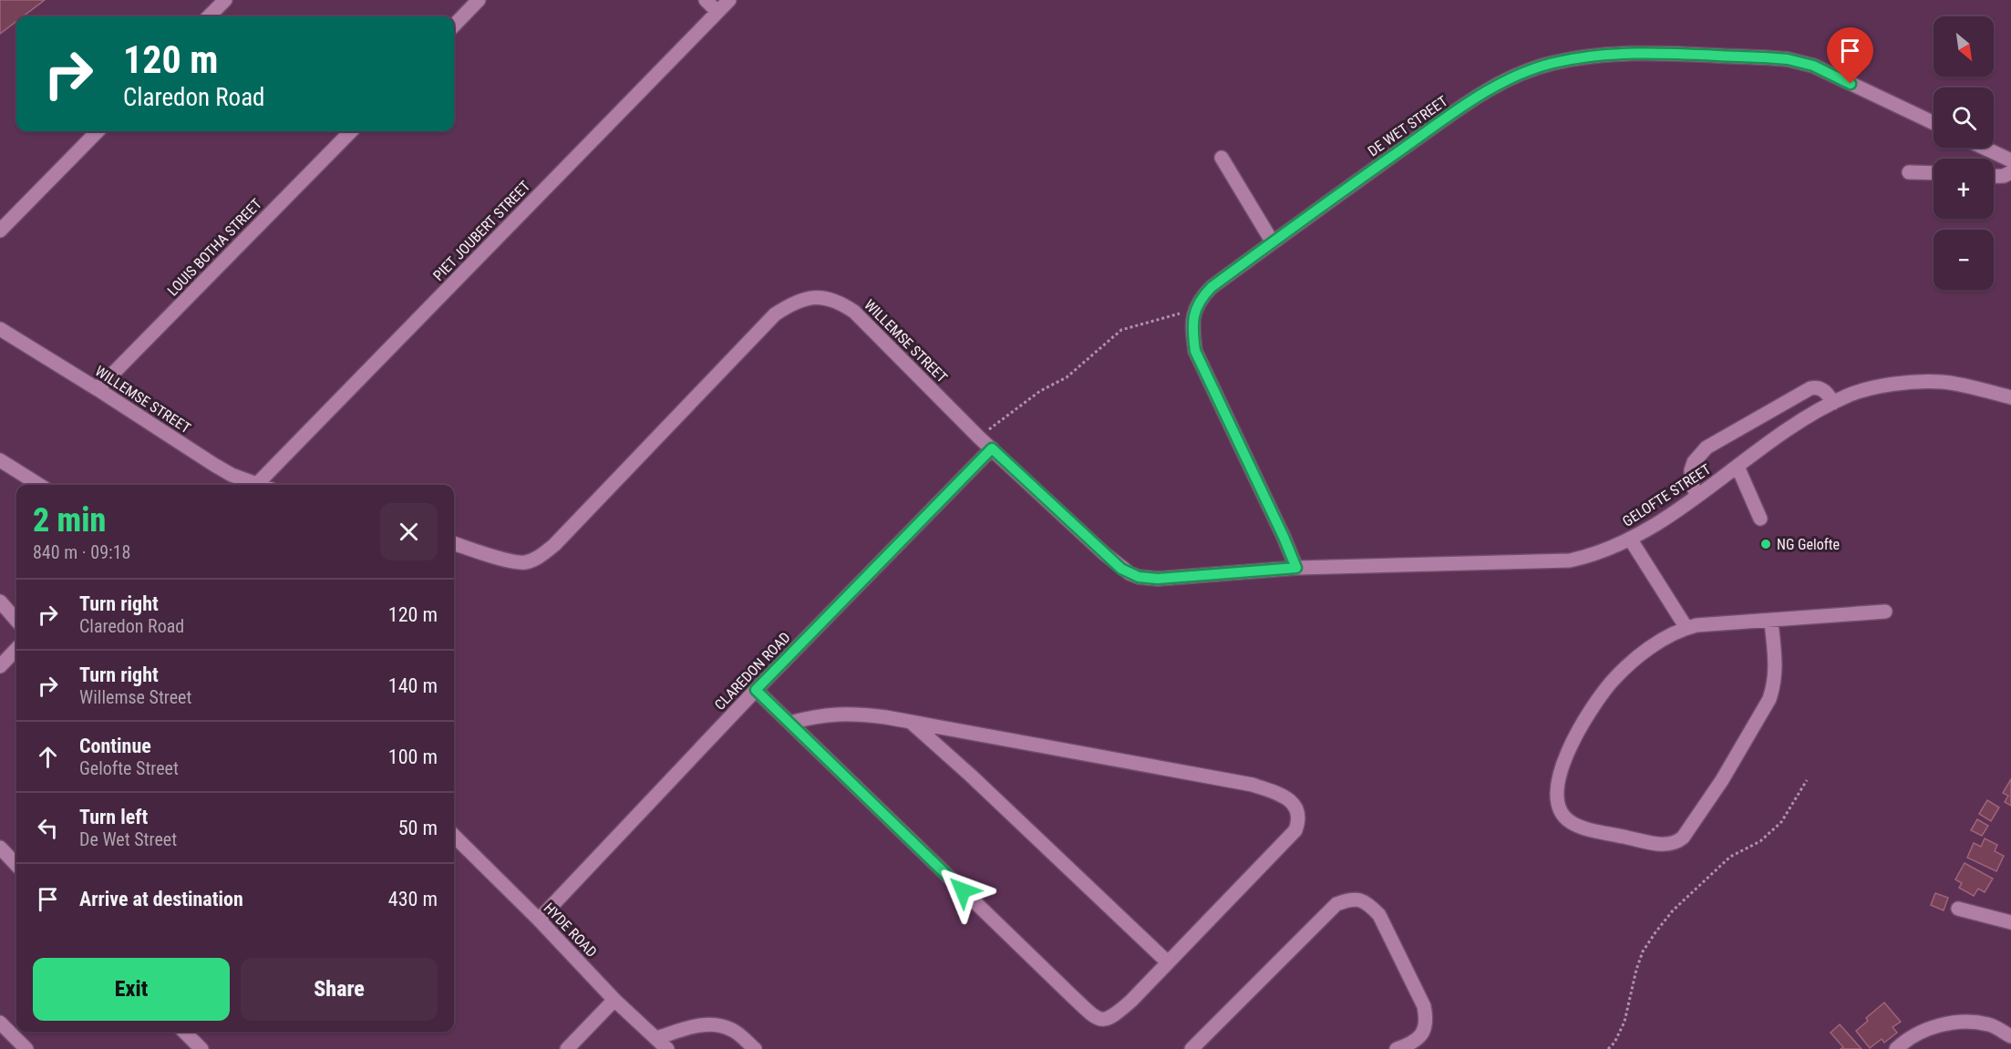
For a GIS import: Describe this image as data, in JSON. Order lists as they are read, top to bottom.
{
  "streets": {
    "street": [
      "DE WET STREET",
      "PIET JOUBERT STREET",
      "LOUIS BOTHA STREET",
      "WILLEMSE STREET",
      "GELOFTE STREET",
      "CLAREDON ROAD",
      "HYDE ROAD"
    ]
  },
  "crossings": [
    ["PIET JOUBERT STREET", "WILLEMSE STREET"],
    ["LOUIS BOTHA STREET", "WILLEMSE STREET"],
    ["WILLEMSE STREET", "GELOFTE STREET"],
    ["WILLEMSE STREET", "CLAREDON ROAD"],
    ["CLAREDON ROAD", "HYDE ROAD"]
  ],
  "places": ["NG Gelofte"],
  "north": "bottom right",
  "page": {
    "map_buttons": ["+", "−"],
    "turn": ["120 m", "Claredon Road"],
    "heading": ["2 min", "840 m · 09:18"],
    "list": [
      {
        "name": "Turn right",
        "note": "Claredon Road",
        "value": "120 m"
      },
      {
        "name": "Turn right",
        "note": "Willemse Street",
        "value": "140 m"
      },
      {
        "name": "Continue",
        "note": "Gelofte Street",
        "value": "100 m"
      },
      {
        "name": "Turn left",
        "note": "De Wet Street",
        "value": "50 m"
      },
      {
        "name": "Arrive at destination",
        "value": "430 m"
      }
    ],
    "buttons": ["Exit", "Share"]
  }
}
